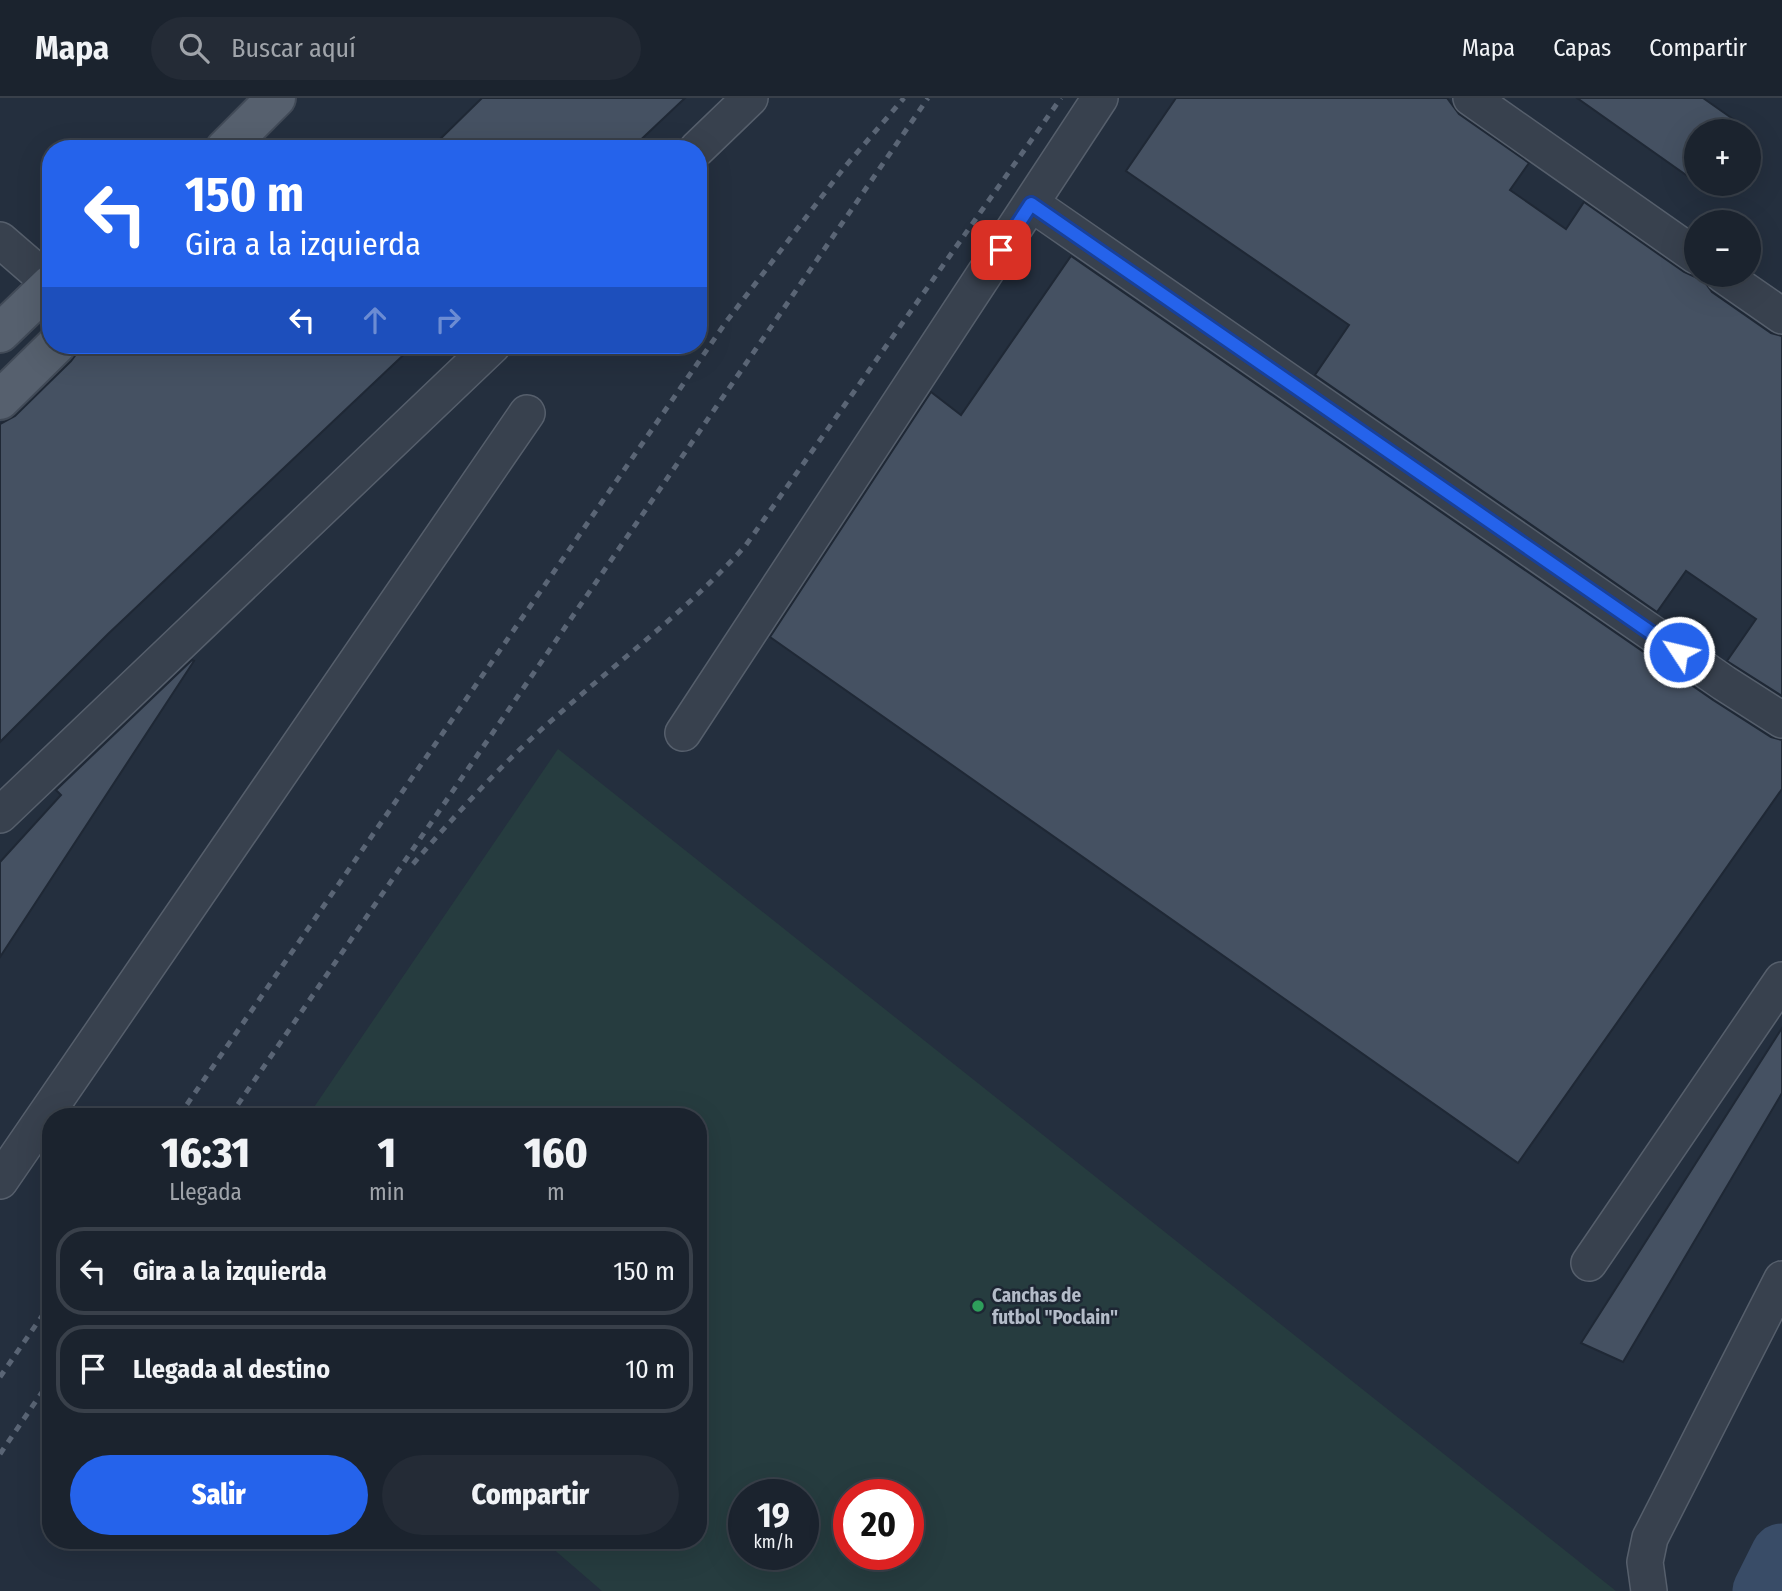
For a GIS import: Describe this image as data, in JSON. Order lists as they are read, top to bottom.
{
  "places": ["Canchas de futbol \"Poclain\""],
  "page": {
    "header": "Mapa",
    "search": "Buscar aquí",
    "nav": ["Mapa", "Capas", "Compartir"],
    "map_buttons": ["+", "−"],
    "turn": ["150 m", "Gira a la izquierda"],
    "eta": [
      "16:31",
      "Llegada",
      "1",
      "min",
      "160",
      "m"
    ],
    "list": [
      {
        "name": "Gira a la izquierda",
        "value": "150 m"
      },
      {
        "name": "Llegada al destino",
        "value": "10 m"
      }
    ],
    "buttons": ["Salir", "Compartir"],
    "speed": "19 km/h",
    "limit": "20"
  }
}
